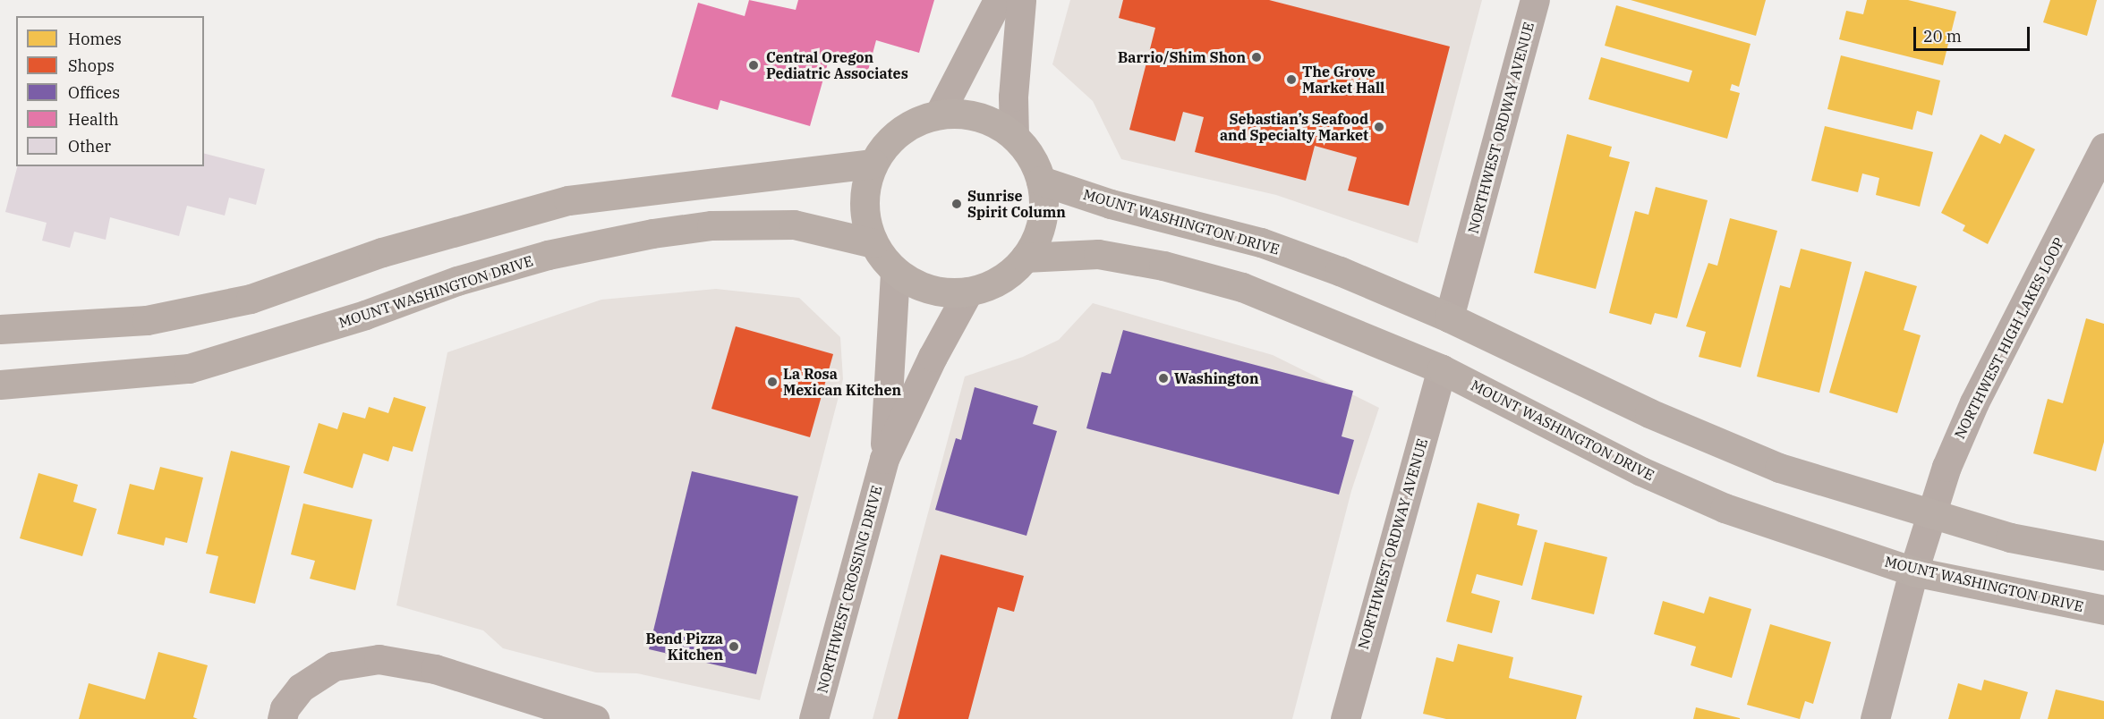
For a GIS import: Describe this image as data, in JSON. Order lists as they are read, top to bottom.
{
  "streets": {
    "main road": ["MOUNT WASHINGTON DRIVE"],
    "street": ["NORTHWEST ORDWAY AVENUE", "NORTHWEST HIGH LAKES LOOP", "NORTHWEST CROSSING DRIVE"]
  },
  "crossings": [
    ["NORTHWEST ORDWAY AVENUE", "MOUNT WASHINGTON DRIVE"],
    ["MOUNT WASHINGTON DRIVE", "NORTHWEST HIGH LAKES LOOP"],
    ["MOUNT WASHINGTON DRIVE", "NORTHWEST CROSSING DRIVE"]
  ],
  "places": [
    "Barrio/Shim Shon",
    "Central Oregon Pediatric Associates",
    "The Grove Market Hall",
    "Sebastian’s Seafood and Specialty Market",
    "Sunrise Spirit Column",
    "Washington",
    "La Rosa Mexican Kitchen",
    "Bend Pizza Kitchen"
  ],
  "legend": [
    "Homes",
    "Shops",
    "Offices",
    "Health",
    "Other"
  ],
  "scale_bar": "20 m"
}
